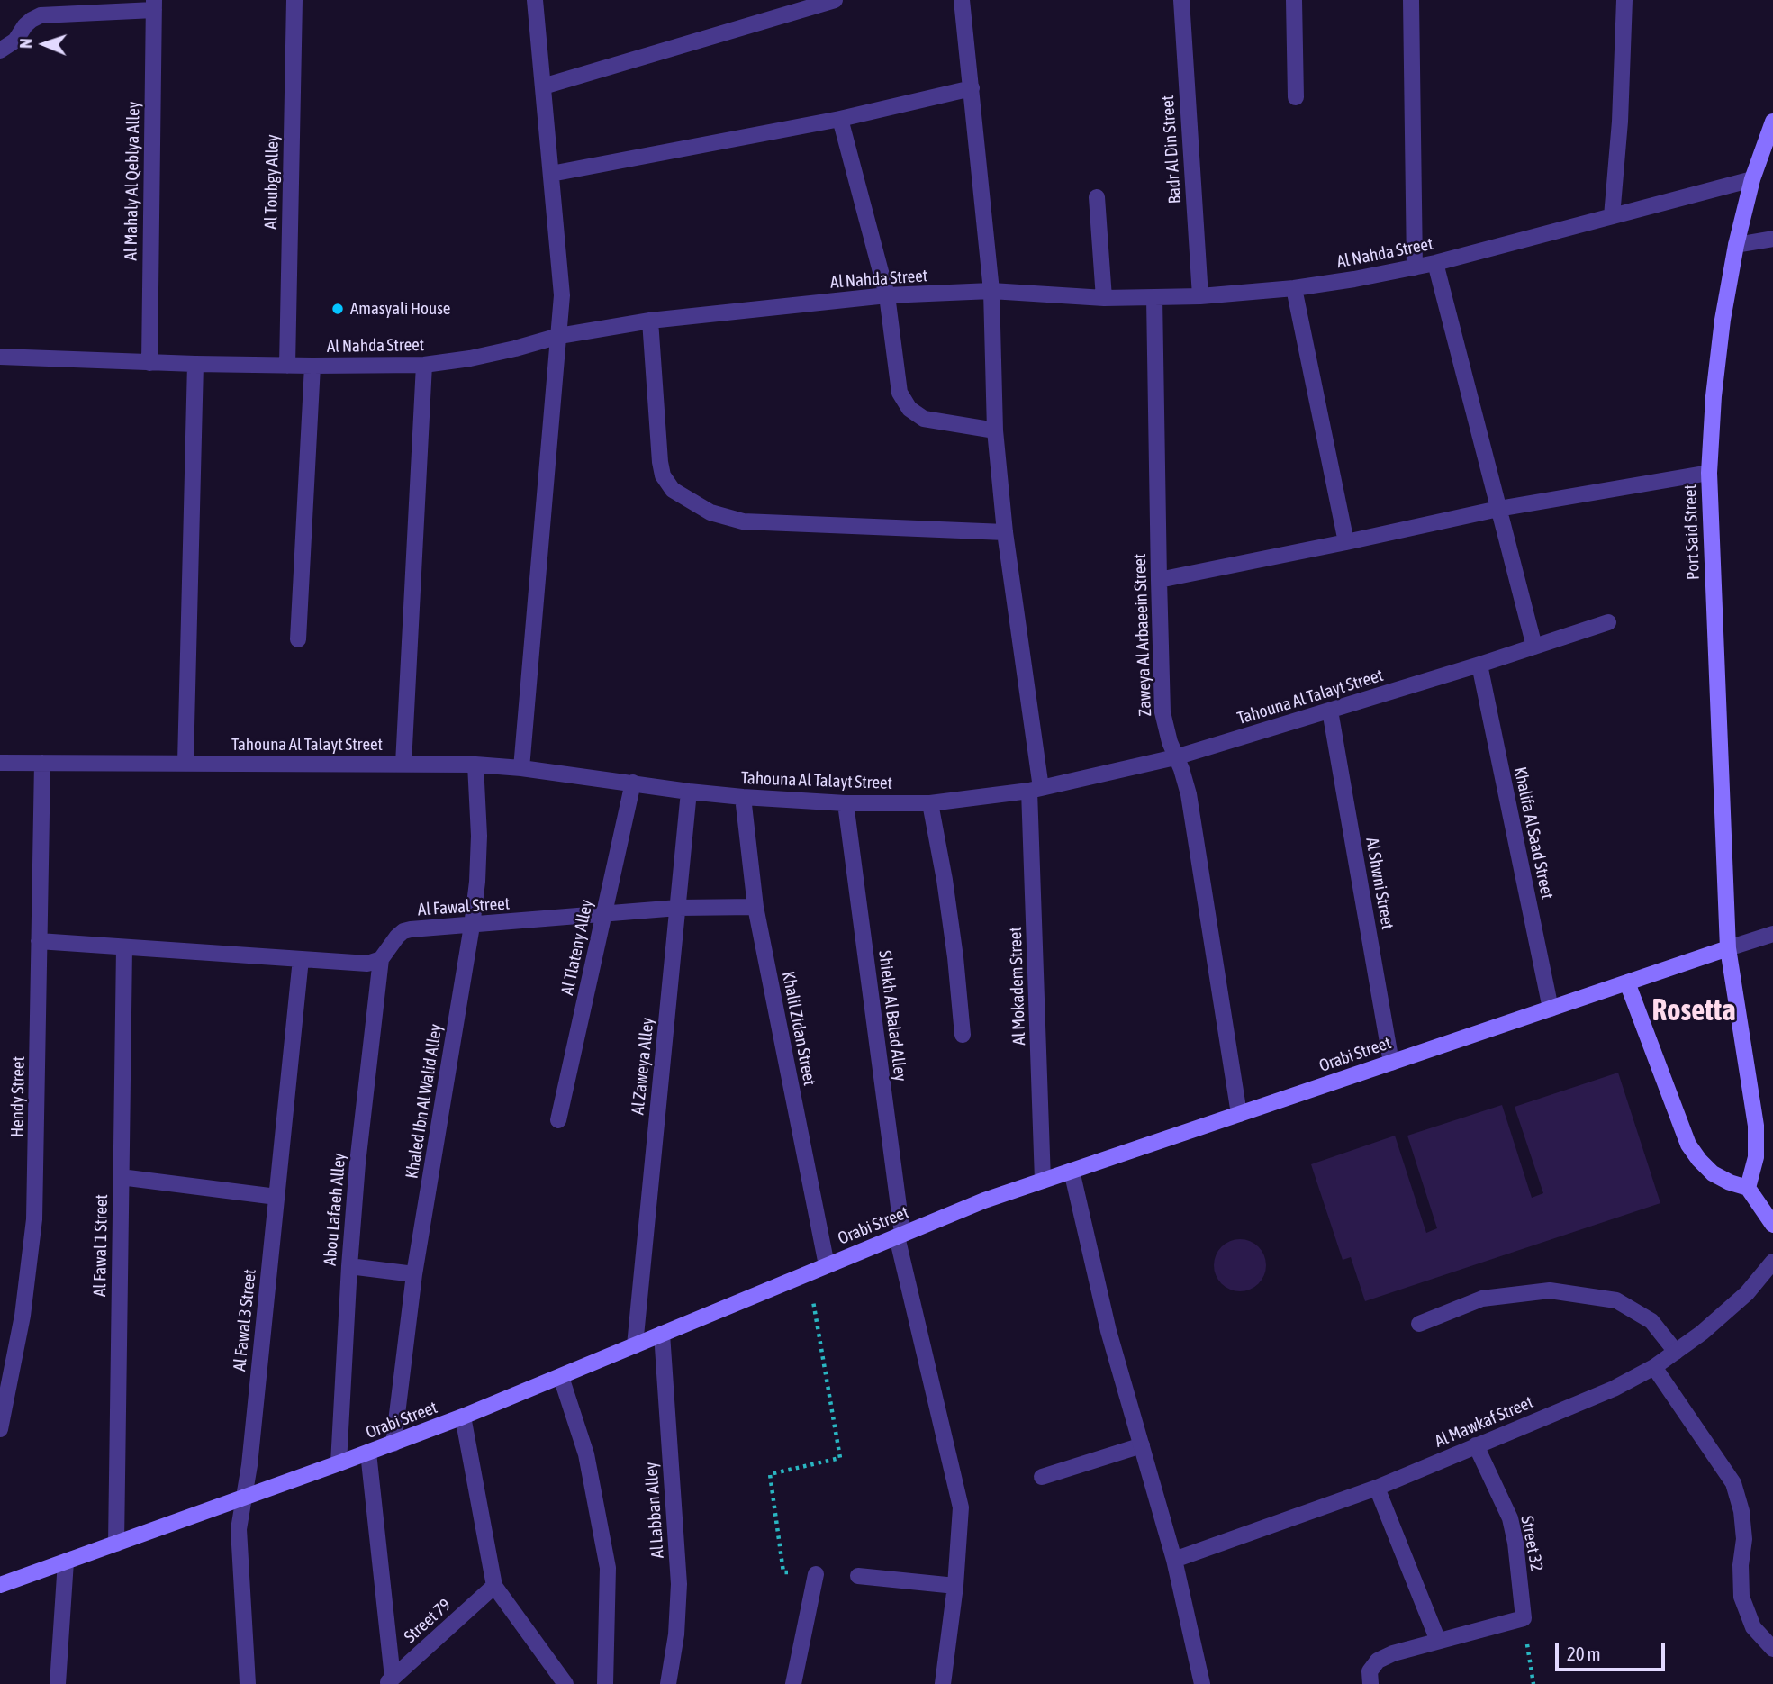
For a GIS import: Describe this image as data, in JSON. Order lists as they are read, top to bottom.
{
  "streets": {
    "street": [
      "Badr Al Din Street",
      "Al Mahaly Al Qeblya Alley",
      "Al Toubgy Alley",
      "Al Nahda Street",
      "Port Said Street",
      "Zaweya Al Arbaeein Street",
      "Tahouna Al Talayt Street",
      "Khalifa Al Saad Street",
      "Al Shwni Street",
      "Al Fawal Street",
      "Al Tlateny Alley",
      "Al Mokadem Street",
      "Shiekh Al Balad Alley",
      "Khalil Zidan Street",
      "Orabi Street",
      "Al Zaweya Alley",
      "Hendy Street",
      "Khaled Ibn Al Walid Alley",
      "Abou Lafaeh Alley",
      "Al Fawal 1 Street",
      "Al Fawal 3 Street",
      "Al Mawkaf Street",
      "Al Labban Alley",
      "Street 32",
      "Street 79"
    ]
  },
  "crossings": [
    ["Badr Al Din Street", "Al Nahda Street"],
    ["Al Mahaly Al Qeblya Alley", "Al Nahda Street"],
    ["Al Toubgy Alley", "Al Nahda Street"],
    ["Al Nahda Street", "Port Said Street"],
    ["Al Nahda Street", "Zaweya Al Arbaeein Street"],
    ["Al Nahda Street", "Al Mokadem Street"],
    ["Port Said Street", "Orabi Street"],
    ["Zaweya Al Arbaeein Street", "Tahouna Al Talayt Street"],
    ["Zaweya Al Arbaeein Street", "Orabi Street"],
    ["Tahouna Al Talayt Street", "Khalifa Al Saad Street"],
    ["Tahouna Al Talayt Street", "Al Shwni Street"],
    ["Tahouna Al Talayt Street", "Al Tlateny Alley"],
    ["Tahouna Al Talayt Street", "Al Mokadem Street"],
    ["Tahouna Al Talayt Street", "Shiekh Al Balad Alley"],
    ["Tahouna Al Talayt Street", "Khalil Zidan Street"],
    ["Tahouna Al Talayt Street", "Al Zaweya Alley"],
    ["Tahouna Al Talayt Street", "Hendy Street"],
    ["Tahouna Al Talayt Street", "Khaled Ibn Al Walid Alley"],
    ["Khalifa Al Saad Street", "Orabi Street"],
    ["Al Shwni Street", "Orabi Street"],
    ["Al Fawal Street", "Al Tlateny Alley"],
    ["Al Fawal Street", "Khalil Zidan Street"],
    ["Al Fawal Street", "Al Zaweya Alley"],
    ["Al Fawal Street", "Khaled Ibn Al Walid Alley"],
    ["Al Fawal Street", "Abou Lafaeh Alley"],
    ["Al Mokadem Street", "Orabi Street"],
    ["Shiekh Al Balad Alley", "Orabi Street"],
    ["Khalil Zidan Street", "Orabi Street"],
    ["Orabi Street", "Al Zaweya Alley"],
    ["Orabi Street", "Khaled Ibn Al Walid Alley"],
    ["Orabi Street", "Abou Lafaeh Alley"],
    ["Orabi Street", "Al Fawal 1 Street"],
    ["Orabi Street", "Al Fawal 3 Street"],
    ["Orabi Street", "Al Labban Alley"],
    ["Al Mawkaf Street", "Street 32"]
  ],
  "districts": ["Rosetta"],
  "places": ["Amasyali House"],
  "scale_bar": "20 m",
  "north": "left"
}
